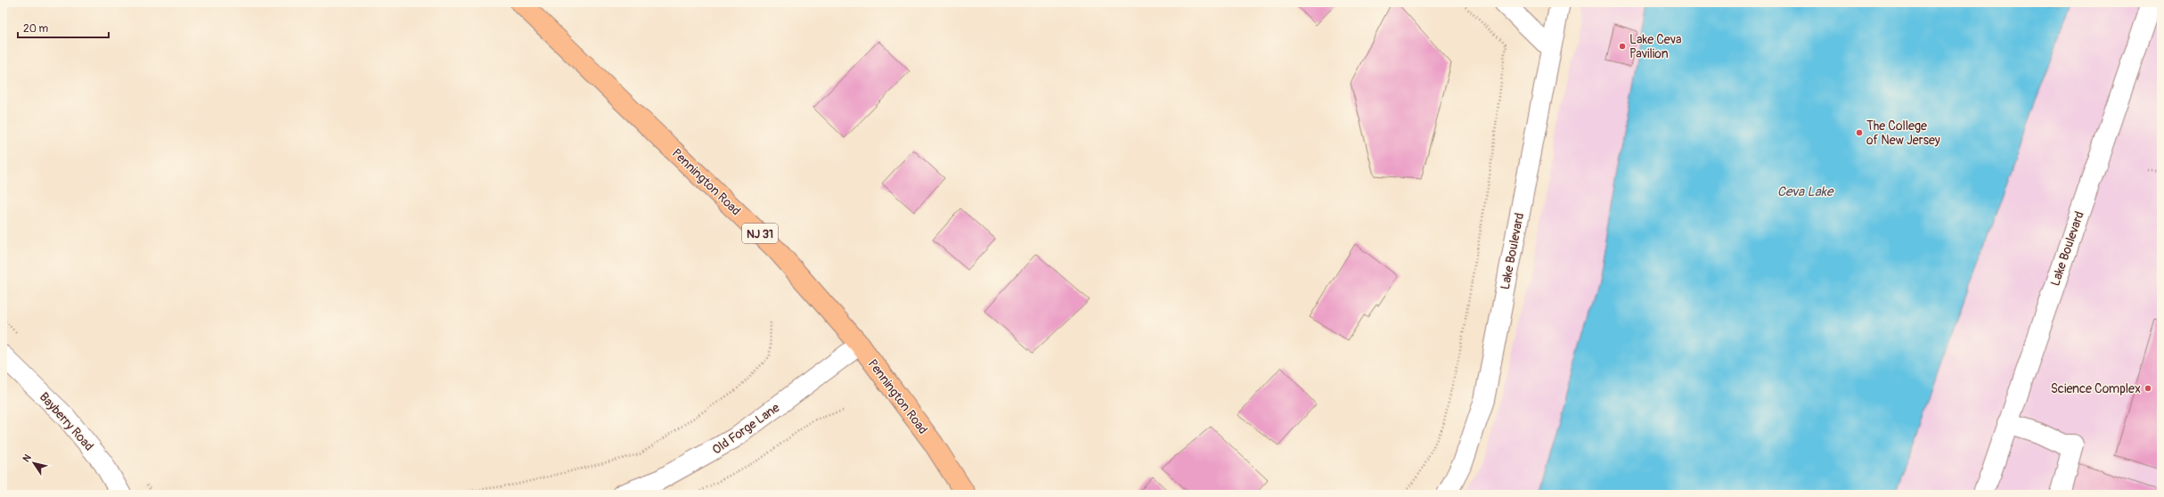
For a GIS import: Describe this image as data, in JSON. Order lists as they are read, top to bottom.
{
  "streets": {
    "main road": ["Pennington Road", "NJ 31"],
    "street": ["Lake Boulevard", "Bayberry Road", "Old Forge Lane"]
  },
  "crossings": [
    ["Pennington Road", "Old Forge Lane"]
  ],
  "water": ["Ceva Lake"],
  "places": ["Lake Ceva Pavilion", "The College of New Jersey", "Science Complex"],
  "scale_bar": "20 m",
  "north": "top left"
}
